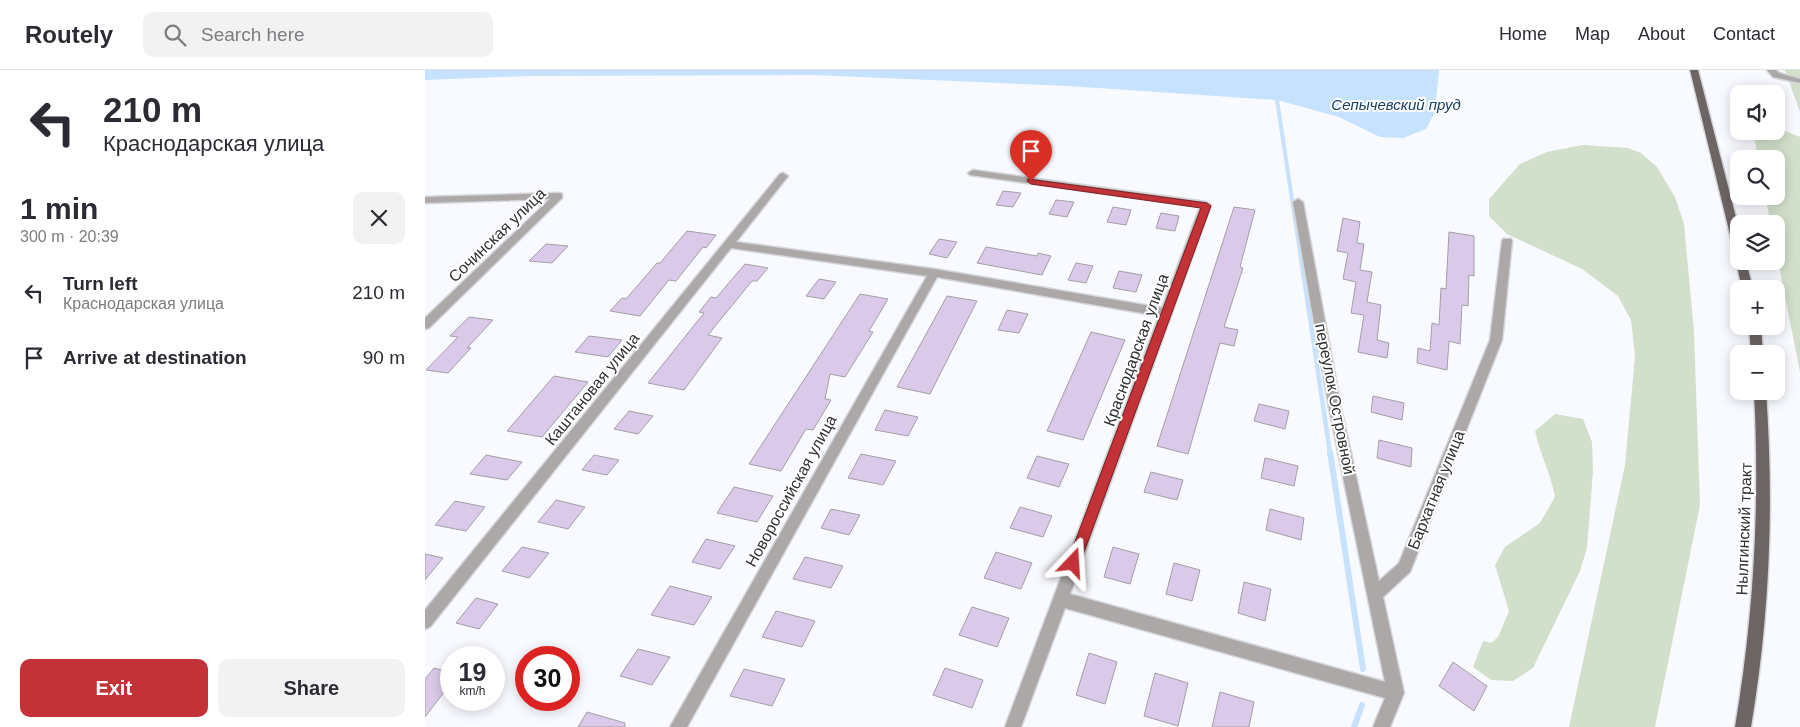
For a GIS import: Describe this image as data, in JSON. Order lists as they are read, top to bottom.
{
  "streets": {
    "main road": ["Нылгинский тракт"],
    "street": [
      "Сочинская улица",
      "Краснодарская улица",
      "Каштановая улица",
      "переулок Островной",
      "Бархатная улица",
      "Новороссийская улица"
    ]
  },
  "crossings": [
    ["переулок Островной", "Бархатная улица"]
  ],
  "water": ["Сепычевский пруд"],
  "page": {
    "header": "Routely",
    "search": "Search here",
    "nav": [
      "Home",
      "Map",
      "About",
      "Contact"
    ],
    "turn": ["210 m", "Краснодарская улица"],
    "map_buttons": ["+", "−"],
    "heading": ["1 min", "300 m · 20:39"],
    "list": [
      {
        "name": "Turn left",
        "note": "Краснодарская улица",
        "value": "210 m"
      },
      {
        "name": "Arrive at destination",
        "value": "90 m"
      }
    ],
    "speed": "19 km/h",
    "limit": "30",
    "buttons": ["Exit", "Share"]
  }
}
